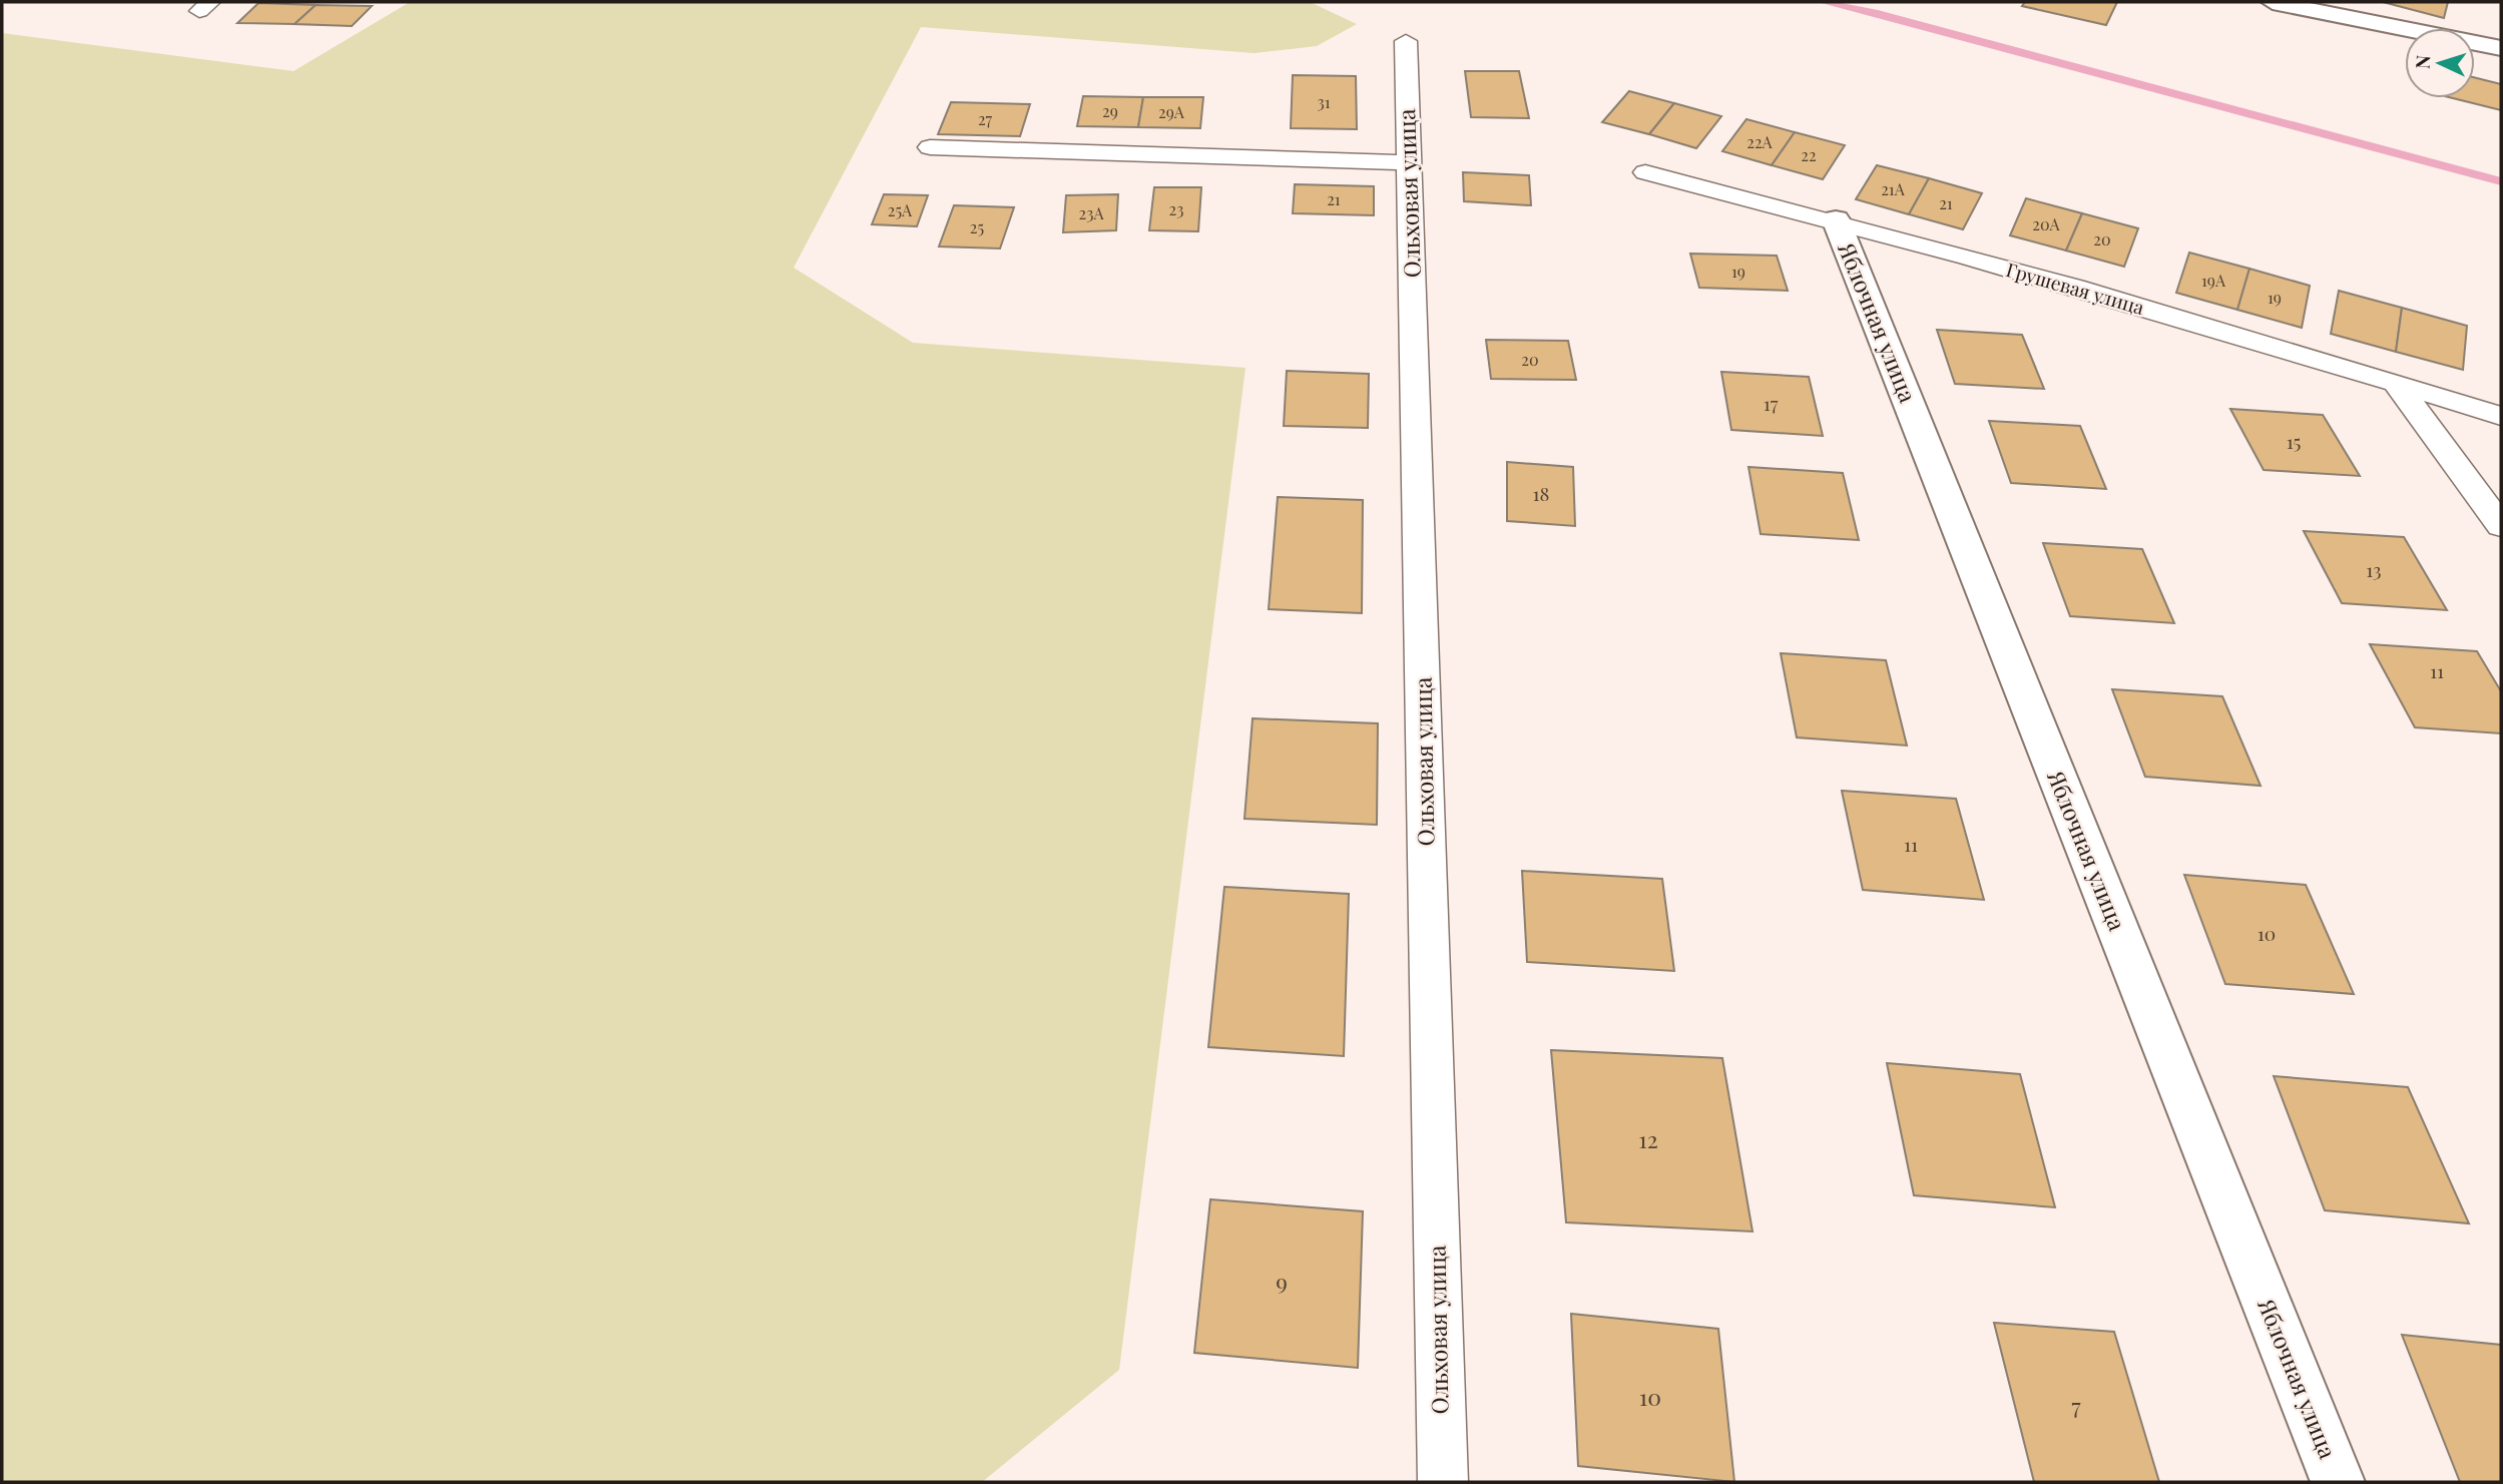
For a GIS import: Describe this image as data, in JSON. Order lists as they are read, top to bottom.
{
  "streets": {
    "street": ["Яблочная улица"],
    "lane": ["Ольховая улица", "Грушевая улица"]
  },
  "crossings": [
    ["Грушевая улица", "Яблочная улица"]
  ],
  "house_numbers": [
    "31",
    "29",
    "29А",
    "27",
    "22А",
    "22",
    "21А",
    "21",
    "21",
    "23",
    "25А",
    "23А",
    "20А",
    "25",
    "20",
    "19",
    "19А",
    "19",
    "20",
    "17",
    "15",
    "18",
    "13",
    "11",
    "11",
    "10",
    "12",
    "9",
    "10",
    "7"
  ],
  "north": "left"
}
